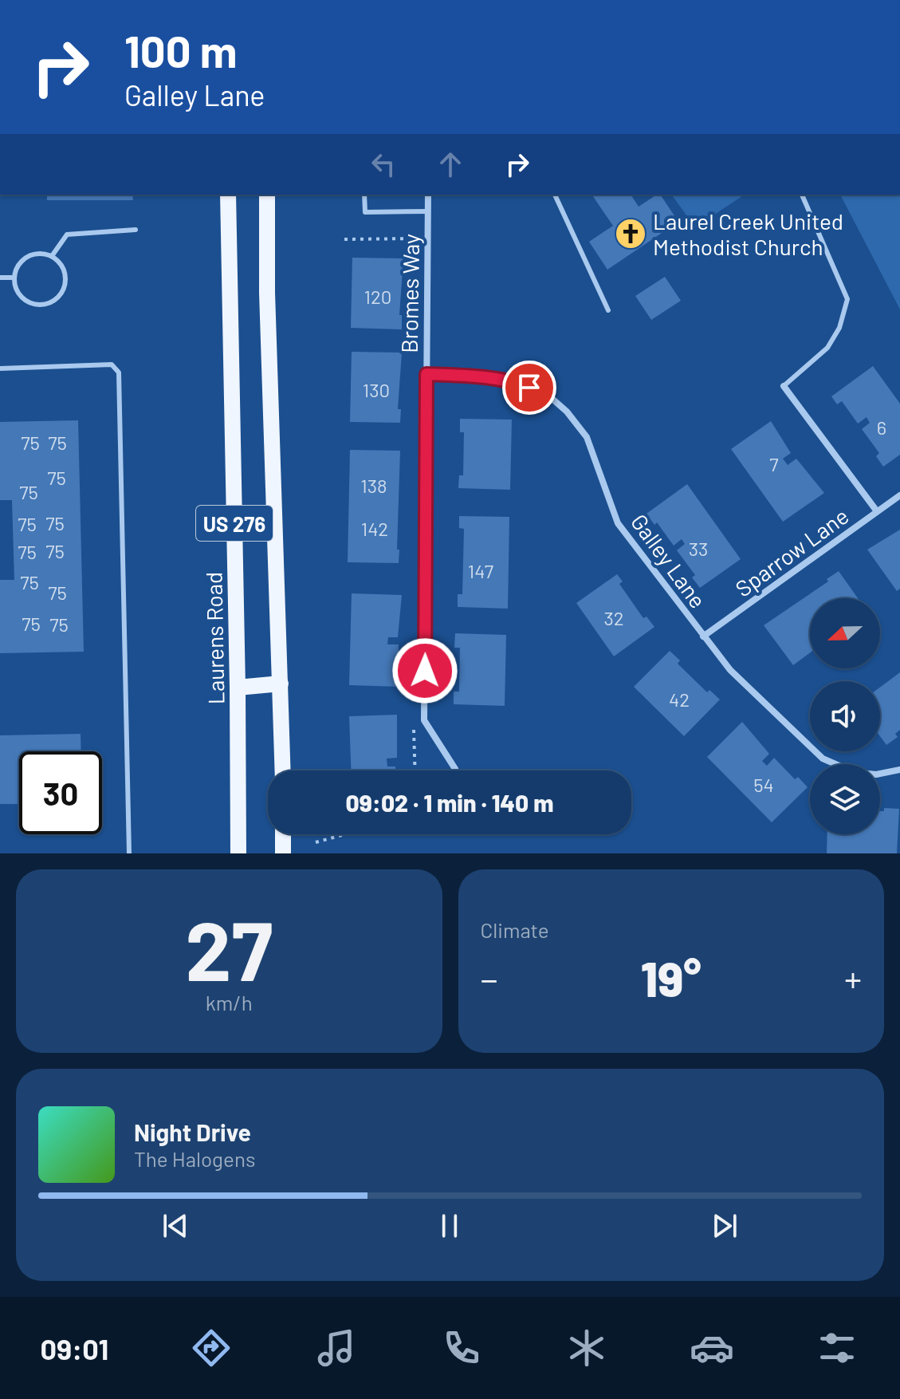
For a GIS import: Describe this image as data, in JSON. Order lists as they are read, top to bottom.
{
  "streets": {
    "main road": ["US 276", "Laurens Road"],
    "street": ["Bromes Way", "Sparrow Lane", "Galley Lane"]
  },
  "crossings": [
    ["Bromes Way", "Galley Lane"],
    ["Sparrow Lane", "Galley Lane"]
  ],
  "places": {
    "church": ["Laurel Creek United Methodist Church"]
  },
  "house_numbers": [
    "120",
    "130",
    "6",
    "75",
    "75",
    "7",
    "75",
    "138",
    "75",
    "75",
    "75",
    "142",
    "33",
    "75",
    "75",
    "147",
    "75",
    "75",
    "32",
    "75",
    "75",
    "42",
    "54"
  ],
  "north": "left",
  "page": {
    "turn": ["100 m", "Galley Lane"],
    "limit": "30",
    "trip": "09:02 · 1 min · 140 m",
    "tile": [
      ["27", "km/h"],
      "Climate"
    ],
    "heat": ["−", "19°", "+"],
    "song": ["Night Drive", "The Halogens"],
    "tabs": "09:01"
  }
}
